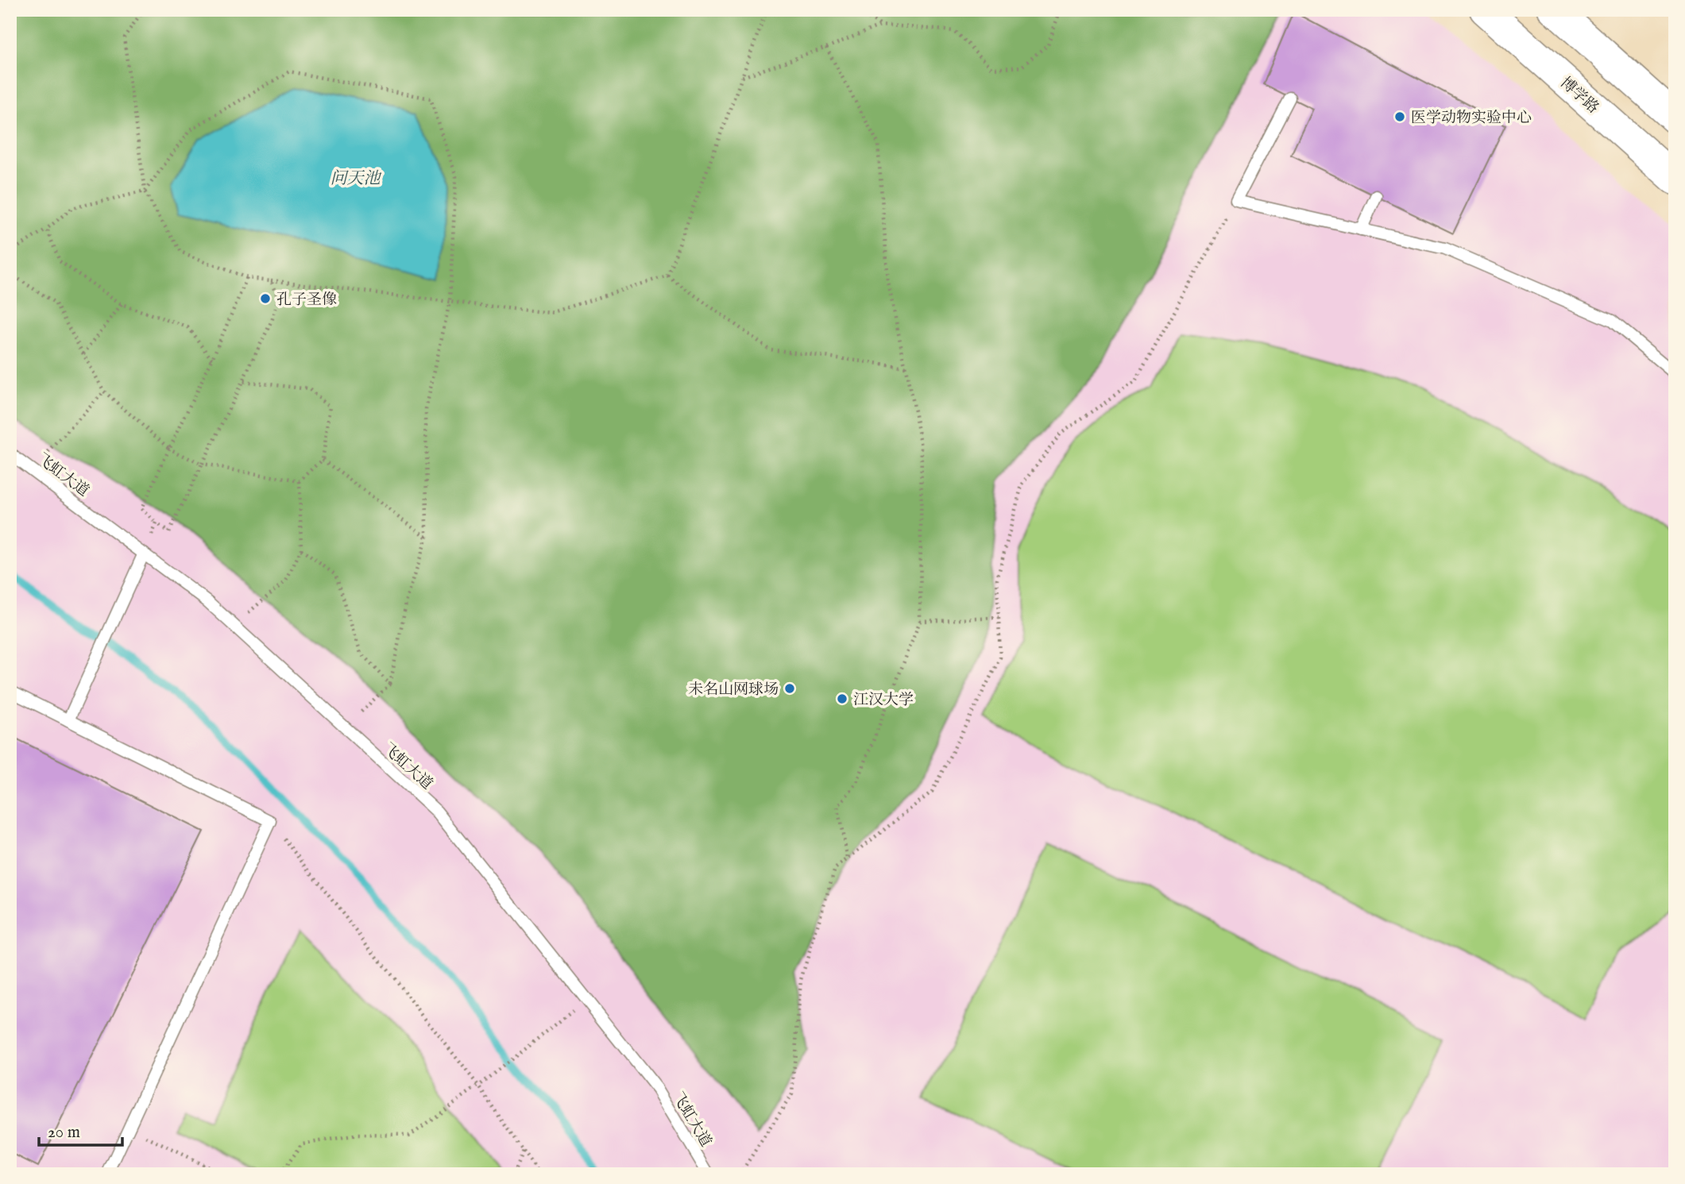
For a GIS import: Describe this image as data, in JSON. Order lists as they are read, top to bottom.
{
  "streets": {
    "main road": ["博学路"],
    "lane": ["飞虹大道"]
  },
  "water": ["问天池"],
  "places": [
    "医学动物实验中心",
    "孔子圣像",
    "未名山网球场",
    "江汉大学"
  ],
  "scale_bar": "20 m"
}
